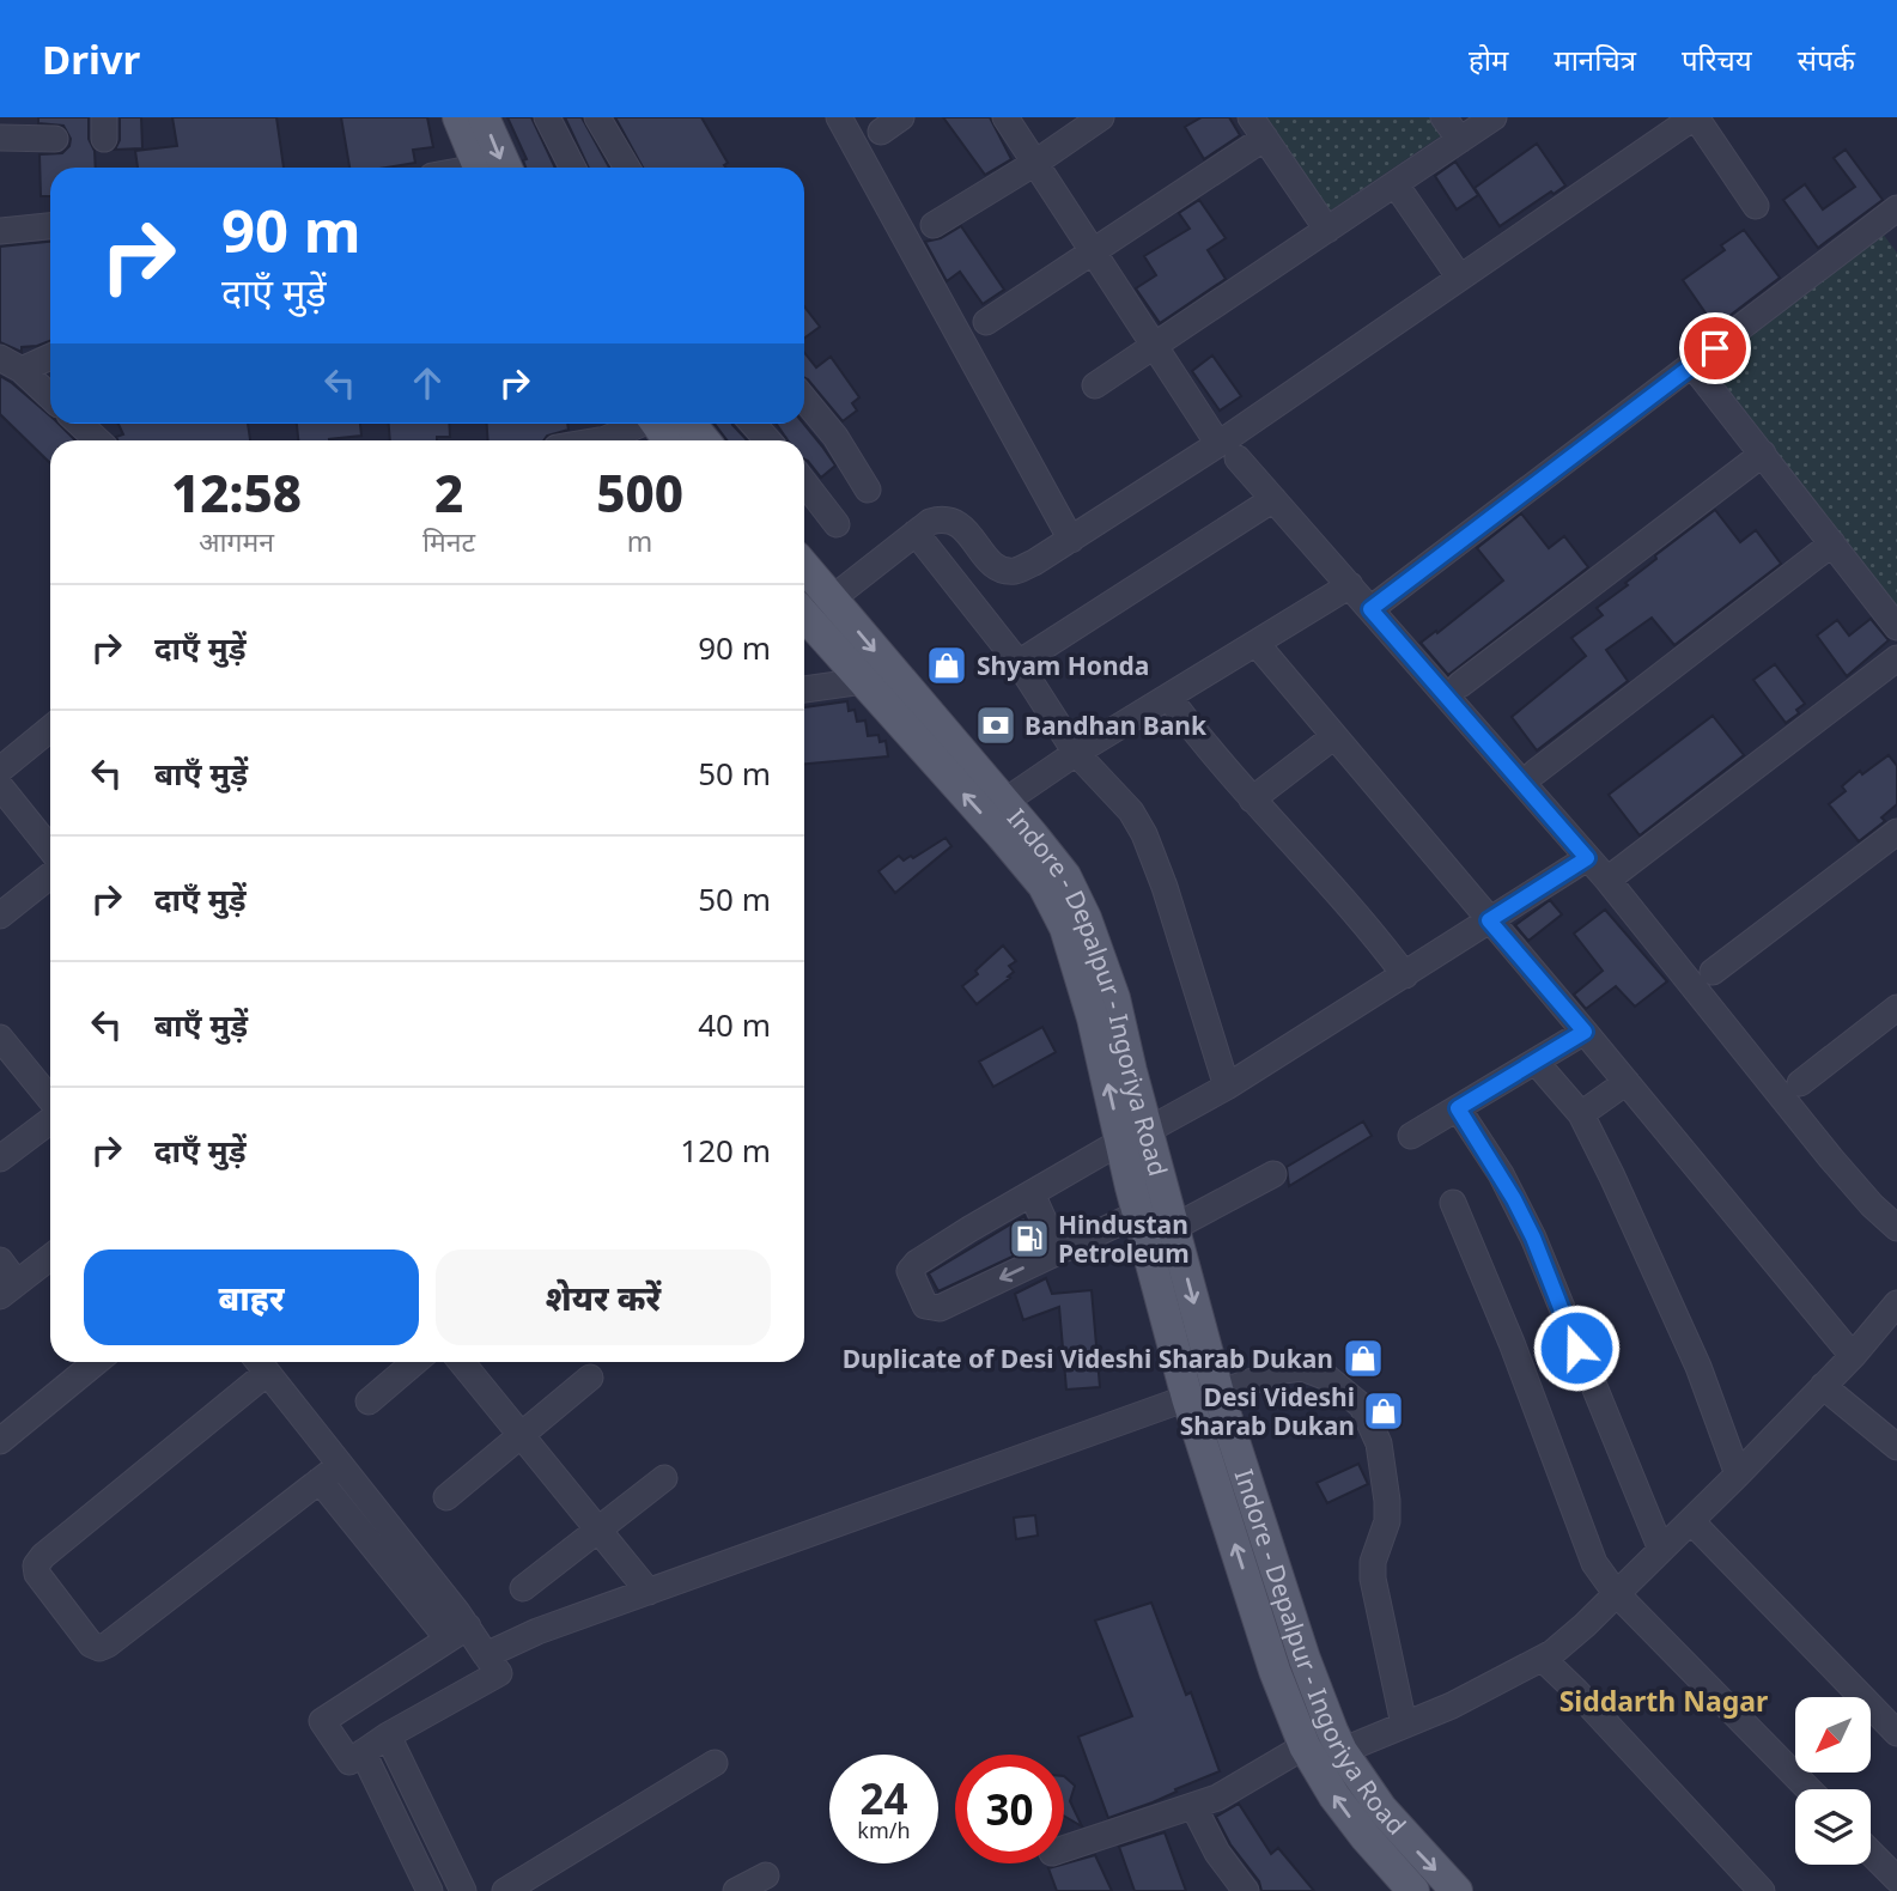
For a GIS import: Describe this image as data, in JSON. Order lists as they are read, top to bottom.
{
  "streets": {
    "main road": ["Indore - Depalpur - Ingoriya Road"]
  },
  "districts": ["Siddarth Nagar"],
  "places": {
    "shop": ["Shyam Honda", "Duplicate of Desi Videshi Sharab Dukan", "Desi Videshi Sharab Dukan"],
    "bank": ["Bandhan Bank"],
    "fuel station": ["Hindustan Petroleum"]
  },
  "north": "bottom left",
  "page": {
    "header": "Drivr",
    "nav": [
      "होम",
      "मानचित्र",
      "परिचय",
      "संपर्क"
    ],
    "turn": ["90 m", "दाएँ मुड़ें"],
    "eta": [
      "12:58",
      "आगमन",
      "2",
      "मिनट",
      "500",
      "m"
    ],
    "list": [
      {
        "name": "दाएँ मुड़ें",
        "value": "90 m"
      },
      {
        "name": "बाएँ मुड़ें",
        "value": "50 m"
      },
      {
        "name": "दाएँ मुड़ें",
        "value": "50 m"
      },
      {
        "name": "बाएँ मुड़ें",
        "value": "40 m"
      },
      {
        "name": "दाएँ मुड़ें",
        "value": "120 m"
      }
    ],
    "buttons": ["बाहर", "शेयर करें"],
    "speed": "24 km/h",
    "limit": "30"
  }
}
